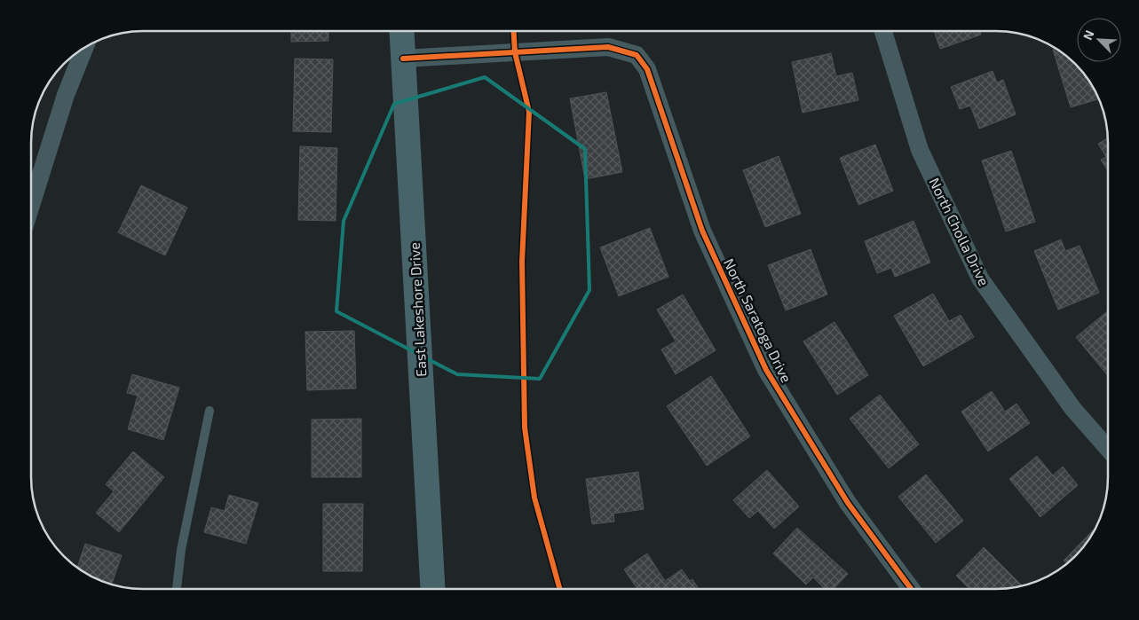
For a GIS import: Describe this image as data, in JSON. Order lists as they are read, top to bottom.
{
  "streets": {
    "main road": ["East Lakeshore Drive"],
    "street": ["North Cholla Drive", "North Saratoga Drive"]
  },
  "crossings": [
    ["East Lakeshore Drive", "North Saratoga Drive"]
  ],
  "north": "top left"
}
